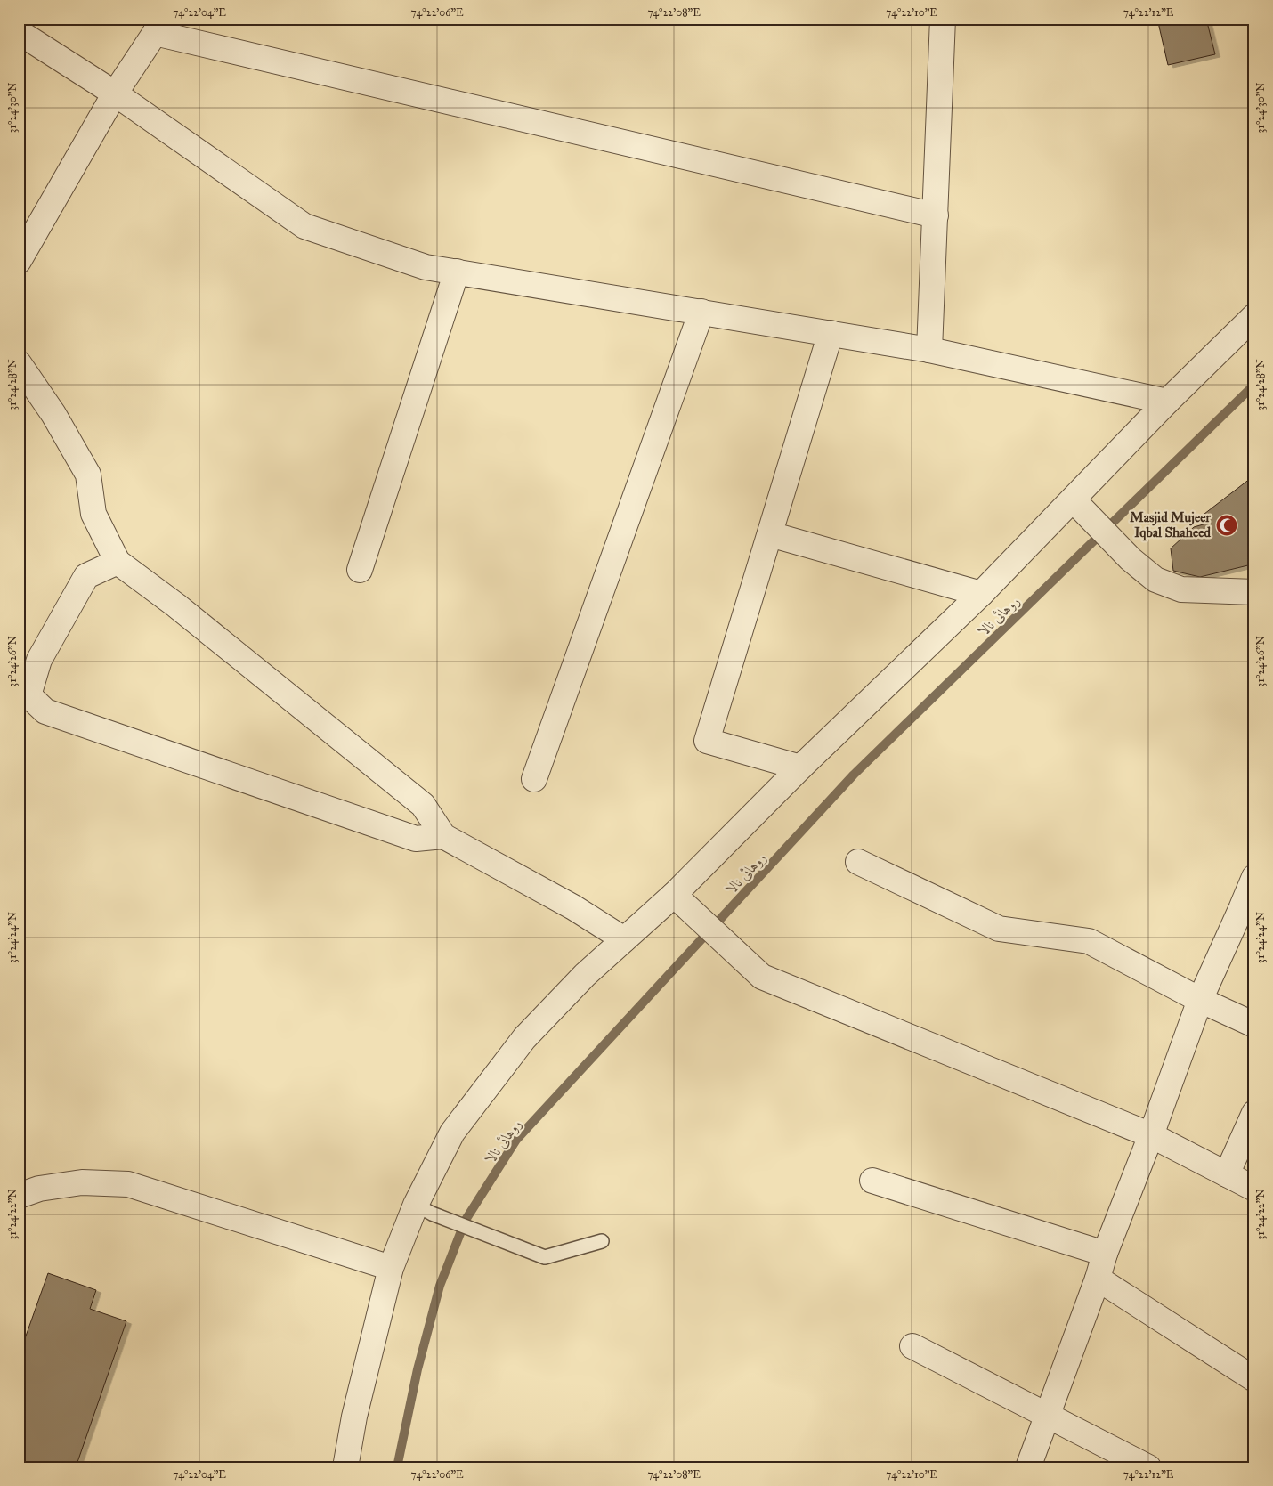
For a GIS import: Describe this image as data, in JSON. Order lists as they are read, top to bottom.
{
  "water": ["روہائی نالا"],
  "places": {
    "mosque": ["Masjid Mujeer Iqbal Shaheed"]
  },
  "coordinates": [
    "74°22'04\"E",
    "74°22'06\"E",
    "74°22'08\"E",
    "74°22'10\"E",
    "74°22'12\"E",
    "31°24'30\"N",
    "31°24'28\"N",
    "31°24'26\"N",
    "31°24'24\"N",
    "31°24'22\"N"
  ]
}
